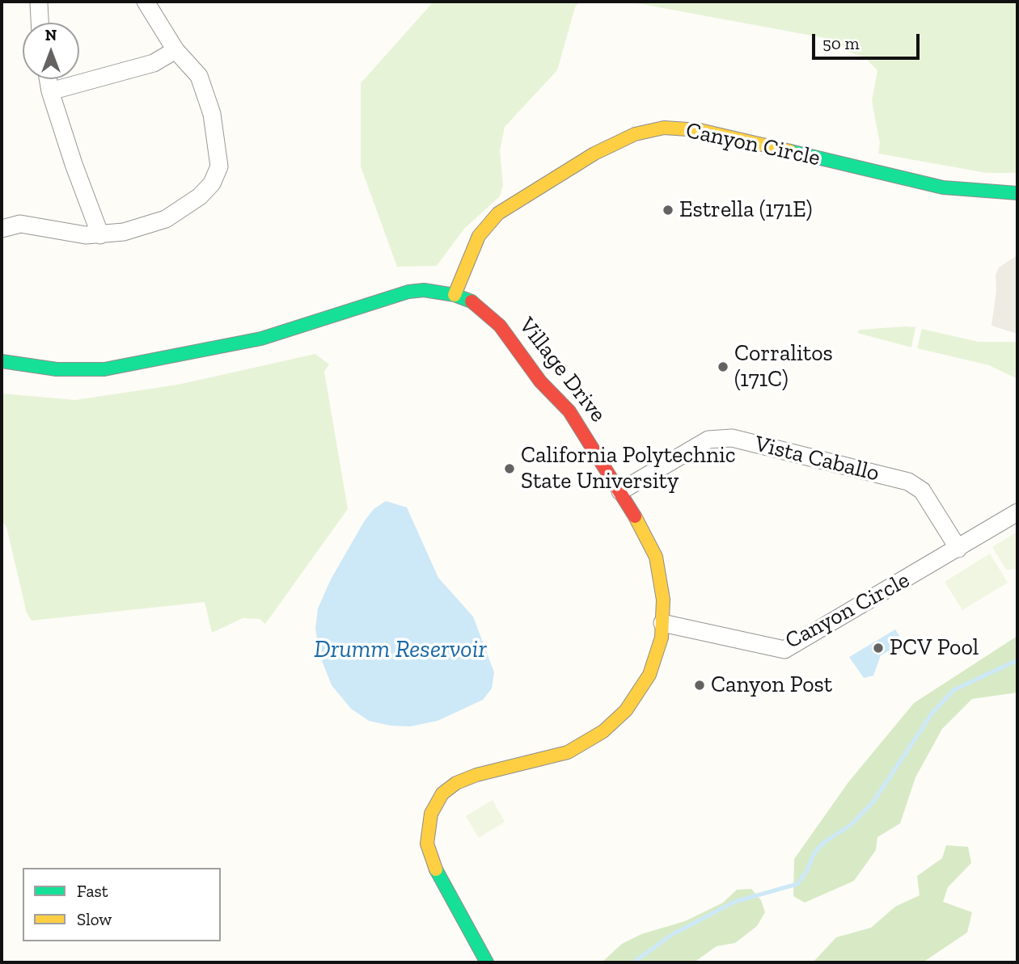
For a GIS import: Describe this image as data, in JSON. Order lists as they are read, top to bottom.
{
  "streets": {
    "street": ["Canyon Circle", "Village Drive", "Vista Caballo"]
  },
  "crossings": [
    ["Canyon Circle", "Village Drive"],
    ["Canyon Circle", "Vista Caballo"],
    ["Village Drive", "Vista Caballo"]
  ],
  "water": ["Drumm Reservoir"],
  "places": [
    "Estrella (171E)",
    "Corralitos (171C)",
    "California Polytechnic State University",
    "PCV Pool",
    "Canyon Post"
  ],
  "legend": ["Fast", "Slow"],
  "scale_bar": "50 m",
  "north": "top"
}
